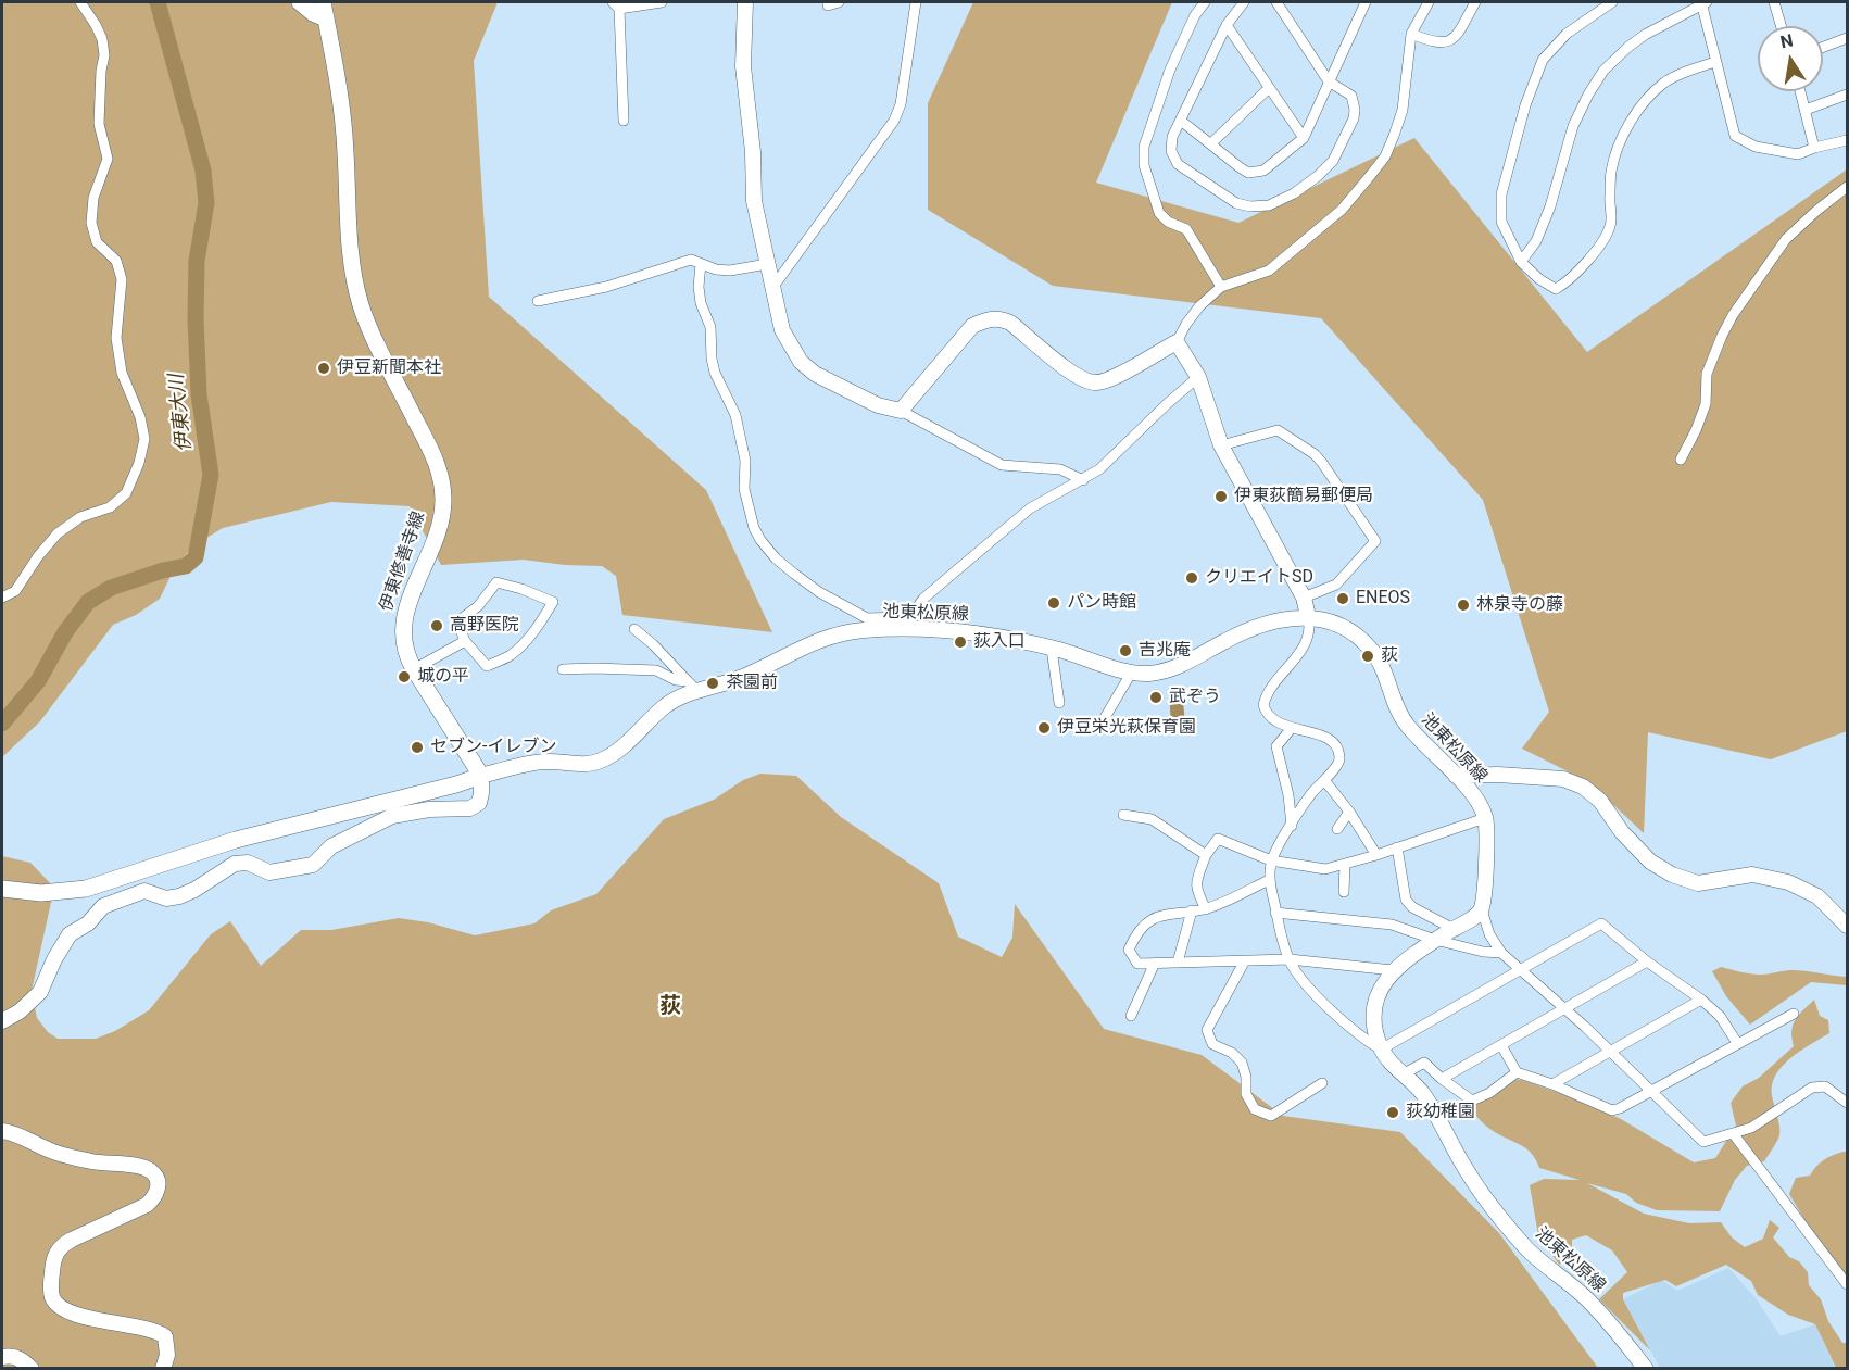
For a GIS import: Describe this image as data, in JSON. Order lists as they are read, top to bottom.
{
  "streets": {
    "main road": ["伊東修善寺線"],
    "street": ["池東松原線"]
  },
  "crossings": [
    ["伊東修善寺線", "池東松原線"]
  ],
  "districts": ["荻"],
  "water": ["伊東大川"],
  "places": [
    "伊豆新聞本社",
    "伊東荻簡易郵便局",
    "クリエイトSD",
    "ENEOS",
    "パン時館",
    "林泉寺の藤",
    "高野医院",
    "荻入口",
    "吉兆庵",
    "荻",
    "城の平",
    "茶園前",
    "武ぞう",
    "伊豆栄光萩保育園",
    "セブン-イレブン",
    "荻幼稚園"
  ],
  "north": "top"
}
